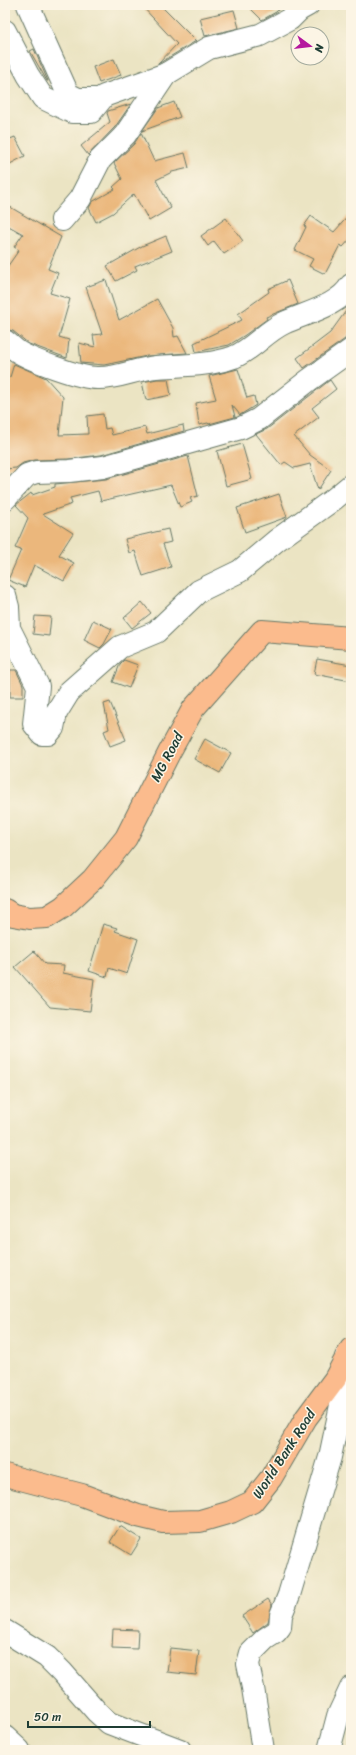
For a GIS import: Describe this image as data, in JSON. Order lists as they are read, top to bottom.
{
  "streets": {
    "main road": ["MG Road", "World Bank Road"]
  },
  "scale_bar": "50 m",
  "north": "right"
}
